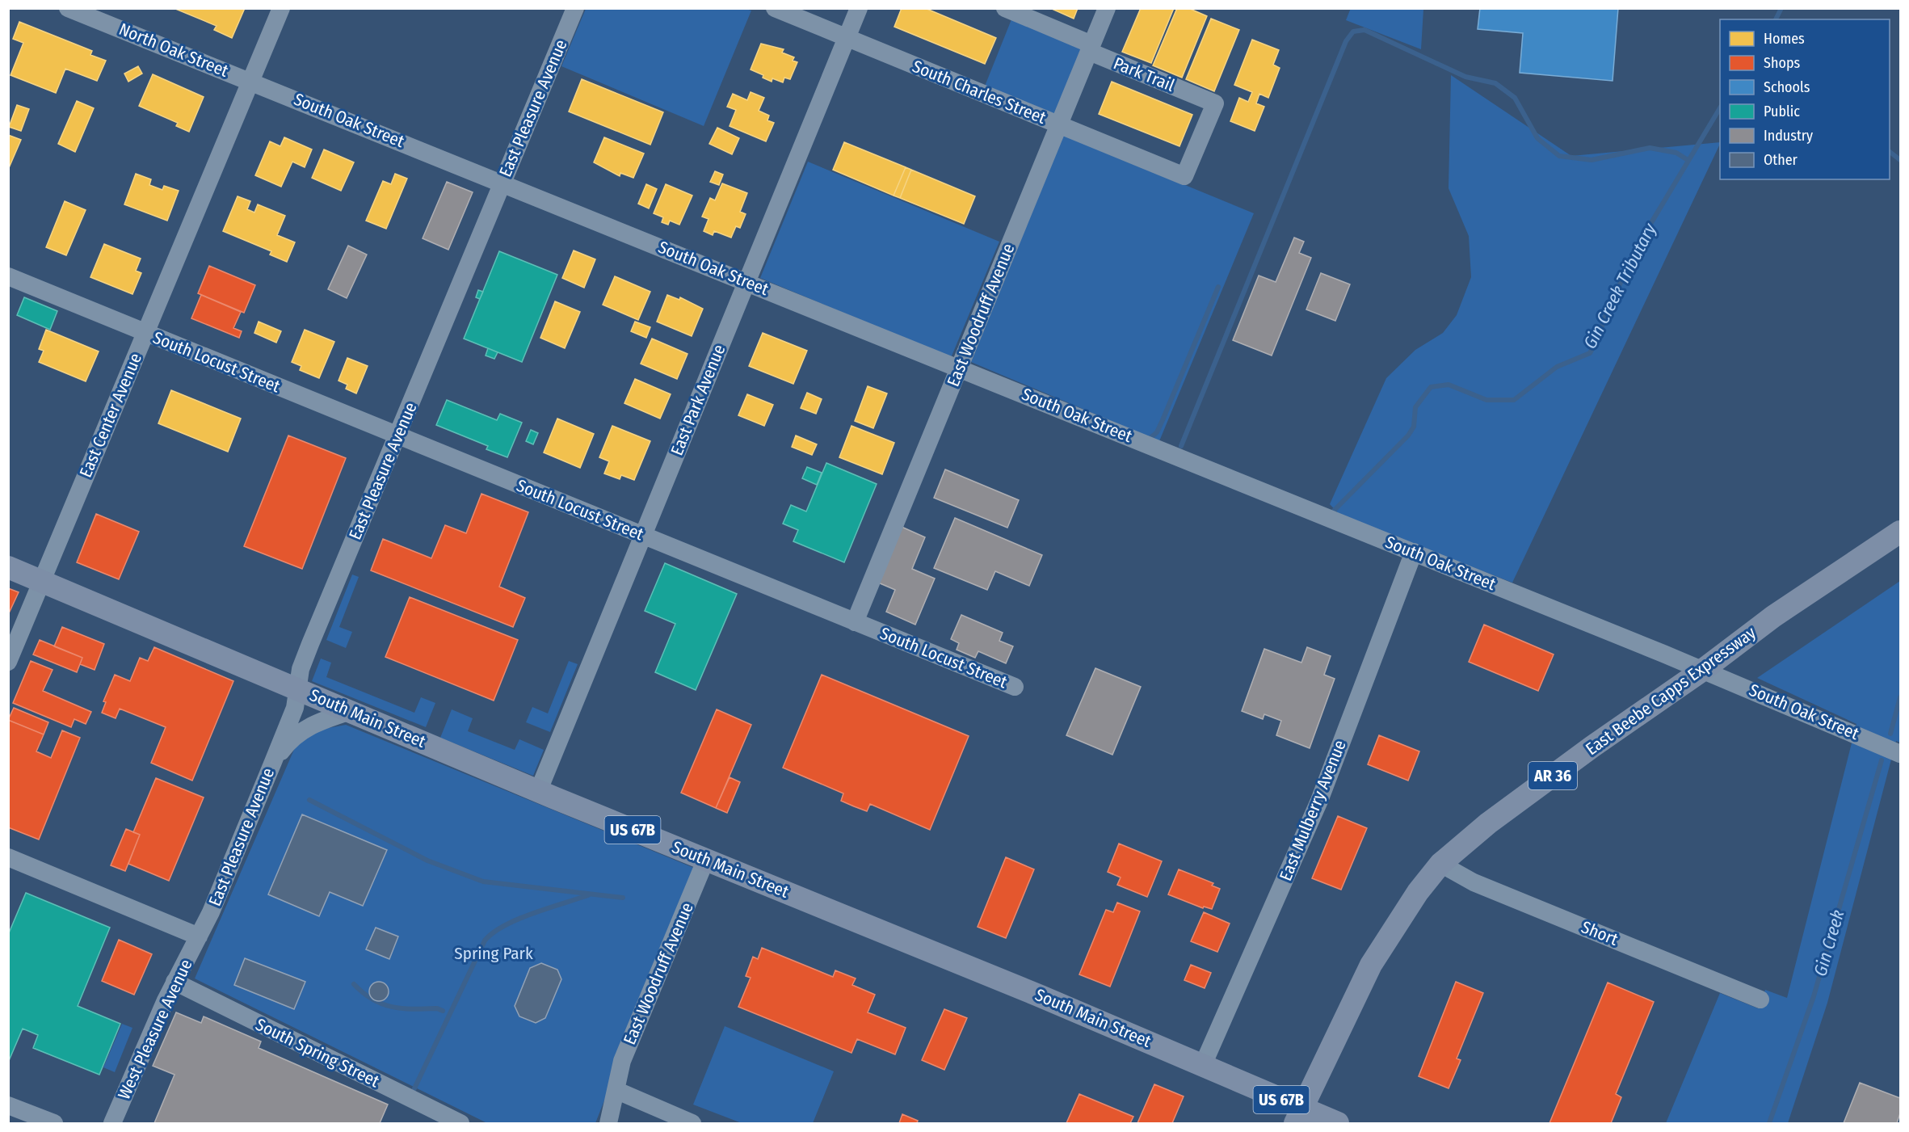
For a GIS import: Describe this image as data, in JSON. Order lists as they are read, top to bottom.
{
  "streets": {
    "main road": [
      "East Beebe Capps Expressway",
      "South Main Street",
      "AR 36",
      "US 67B"
    ],
    "street": [
      "North Oak Street",
      "Park Trail",
      "South Charles Street",
      "East Pleasure Avenue",
      "South Oak Street",
      "East Woodruff Avenue",
      "South Locust Street",
      "East Park Avenue",
      "East Center Avenue",
      "East Mulberry Avenue",
      "Short",
      "West Pleasure Avenue",
      "South Spring Street"
    ]
  },
  "crossings": [
    ["North Oak Street", "South Oak Street"],
    ["North Oak Street", "East Center Avenue"],
    ["Park Trail", "South Charles Street"],
    ["Park Trail", "East Woodruff Avenue"],
    ["South Charles Street", "East Woodruff Avenue"],
    ["South Charles Street", "East Park Avenue"],
    ["East Pleasure Avenue", "South Oak Street"],
    ["East Pleasure Avenue", "South Locust Street"],
    ["East Pleasure Avenue", "South Main Street"],
    ["East Pleasure Avenue", "West Pleasure Avenue"],
    ["South Oak Street", "East Woodruff Avenue"],
    ["South Oak Street", "East Park Avenue"],
    ["South Oak Street", "East Center Avenue"],
    ["South Oak Street", "East Beebe Capps Expressway"],
    ["South Oak Street", "East Mulberry Avenue"],
    ["East Woodruff Avenue", "South Locust Street"],
    ["East Woodruff Avenue", "South Main Street"],
    ["South Locust Street", "East Park Avenue"],
    ["South Locust Street", "East Center Avenue"],
    ["East Park Avenue", "South Main Street"],
    ["East Center Avenue", "South Main Street"],
    ["East Center Avenue", "US 67B"],
    ["East Beebe Capps Expressway", "South Main Street"],
    ["East Beebe Capps Expressway", "Short"],
    ["South Main Street", "East Mulberry Avenue"],
    ["South Main Street", "US 67B"],
    ["West Pleasure Avenue", "South Spring Street"]
  ],
  "water": ["Gin Creek Tributary", "Gin Creek"],
  "parks": ["Spring Park"],
  "legend": [
    "Homes",
    "Shops",
    "Schools",
    "Public",
    "Industry",
    "Other"
  ]
}
